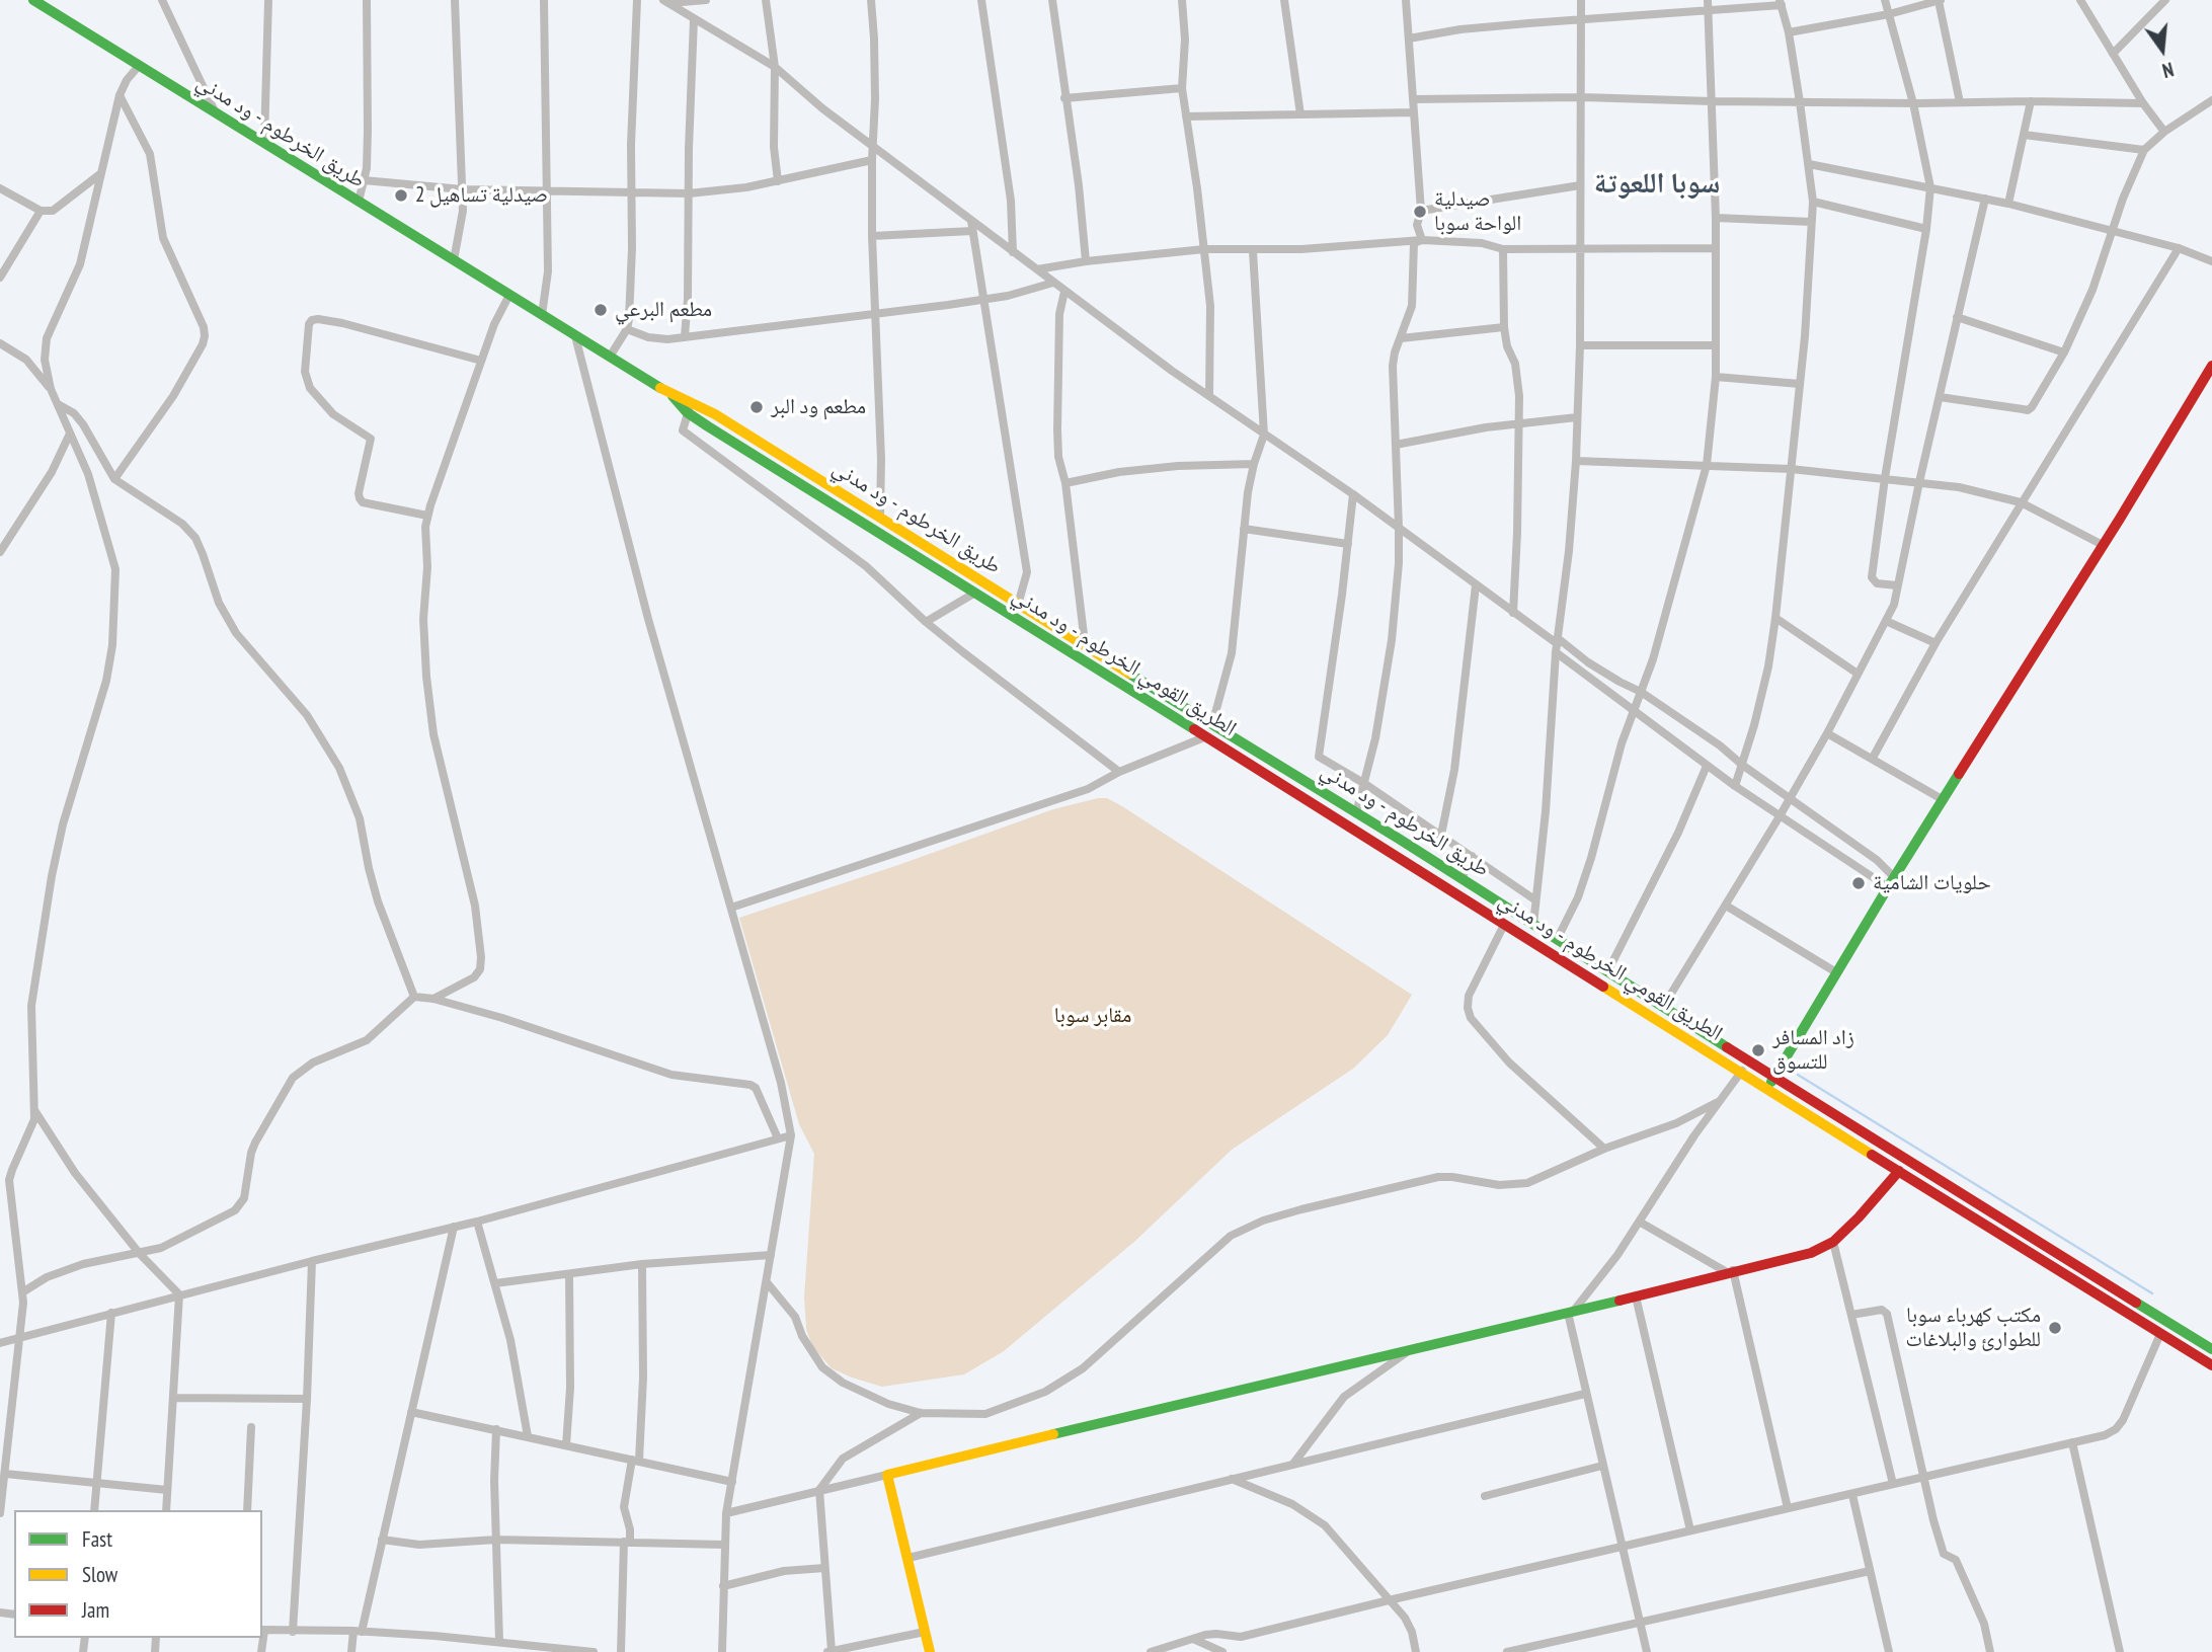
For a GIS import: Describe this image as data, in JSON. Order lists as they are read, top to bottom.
{
  "streets": {
    "main road": ["طريق الخرطوم - ود مدني", "الطريق القومي الخرطوم - ود مدني"]
  },
  "crossings": [
    ["طريق الخرطوم - ود مدني", "الطريق القومي الخرطوم - ود مدني"]
  ],
  "districts": ["سوبا اللعوتة"],
  "parks": ["مقابر سوبا"],
  "places": [
    "صيدلية تساهيل 2",
    "صيدلية الواحة سوبا",
    "مطعم البرعي",
    "مطعم ود البر",
    "حلويات الشامية",
    "زاد المسافر للتسوق",
    "مكتب كهرباء سوبا للطوارئ والبلاغات"
  ],
  "legend": ["Fast", "Slow", "Jam"],
  "north": "bottom"
}
